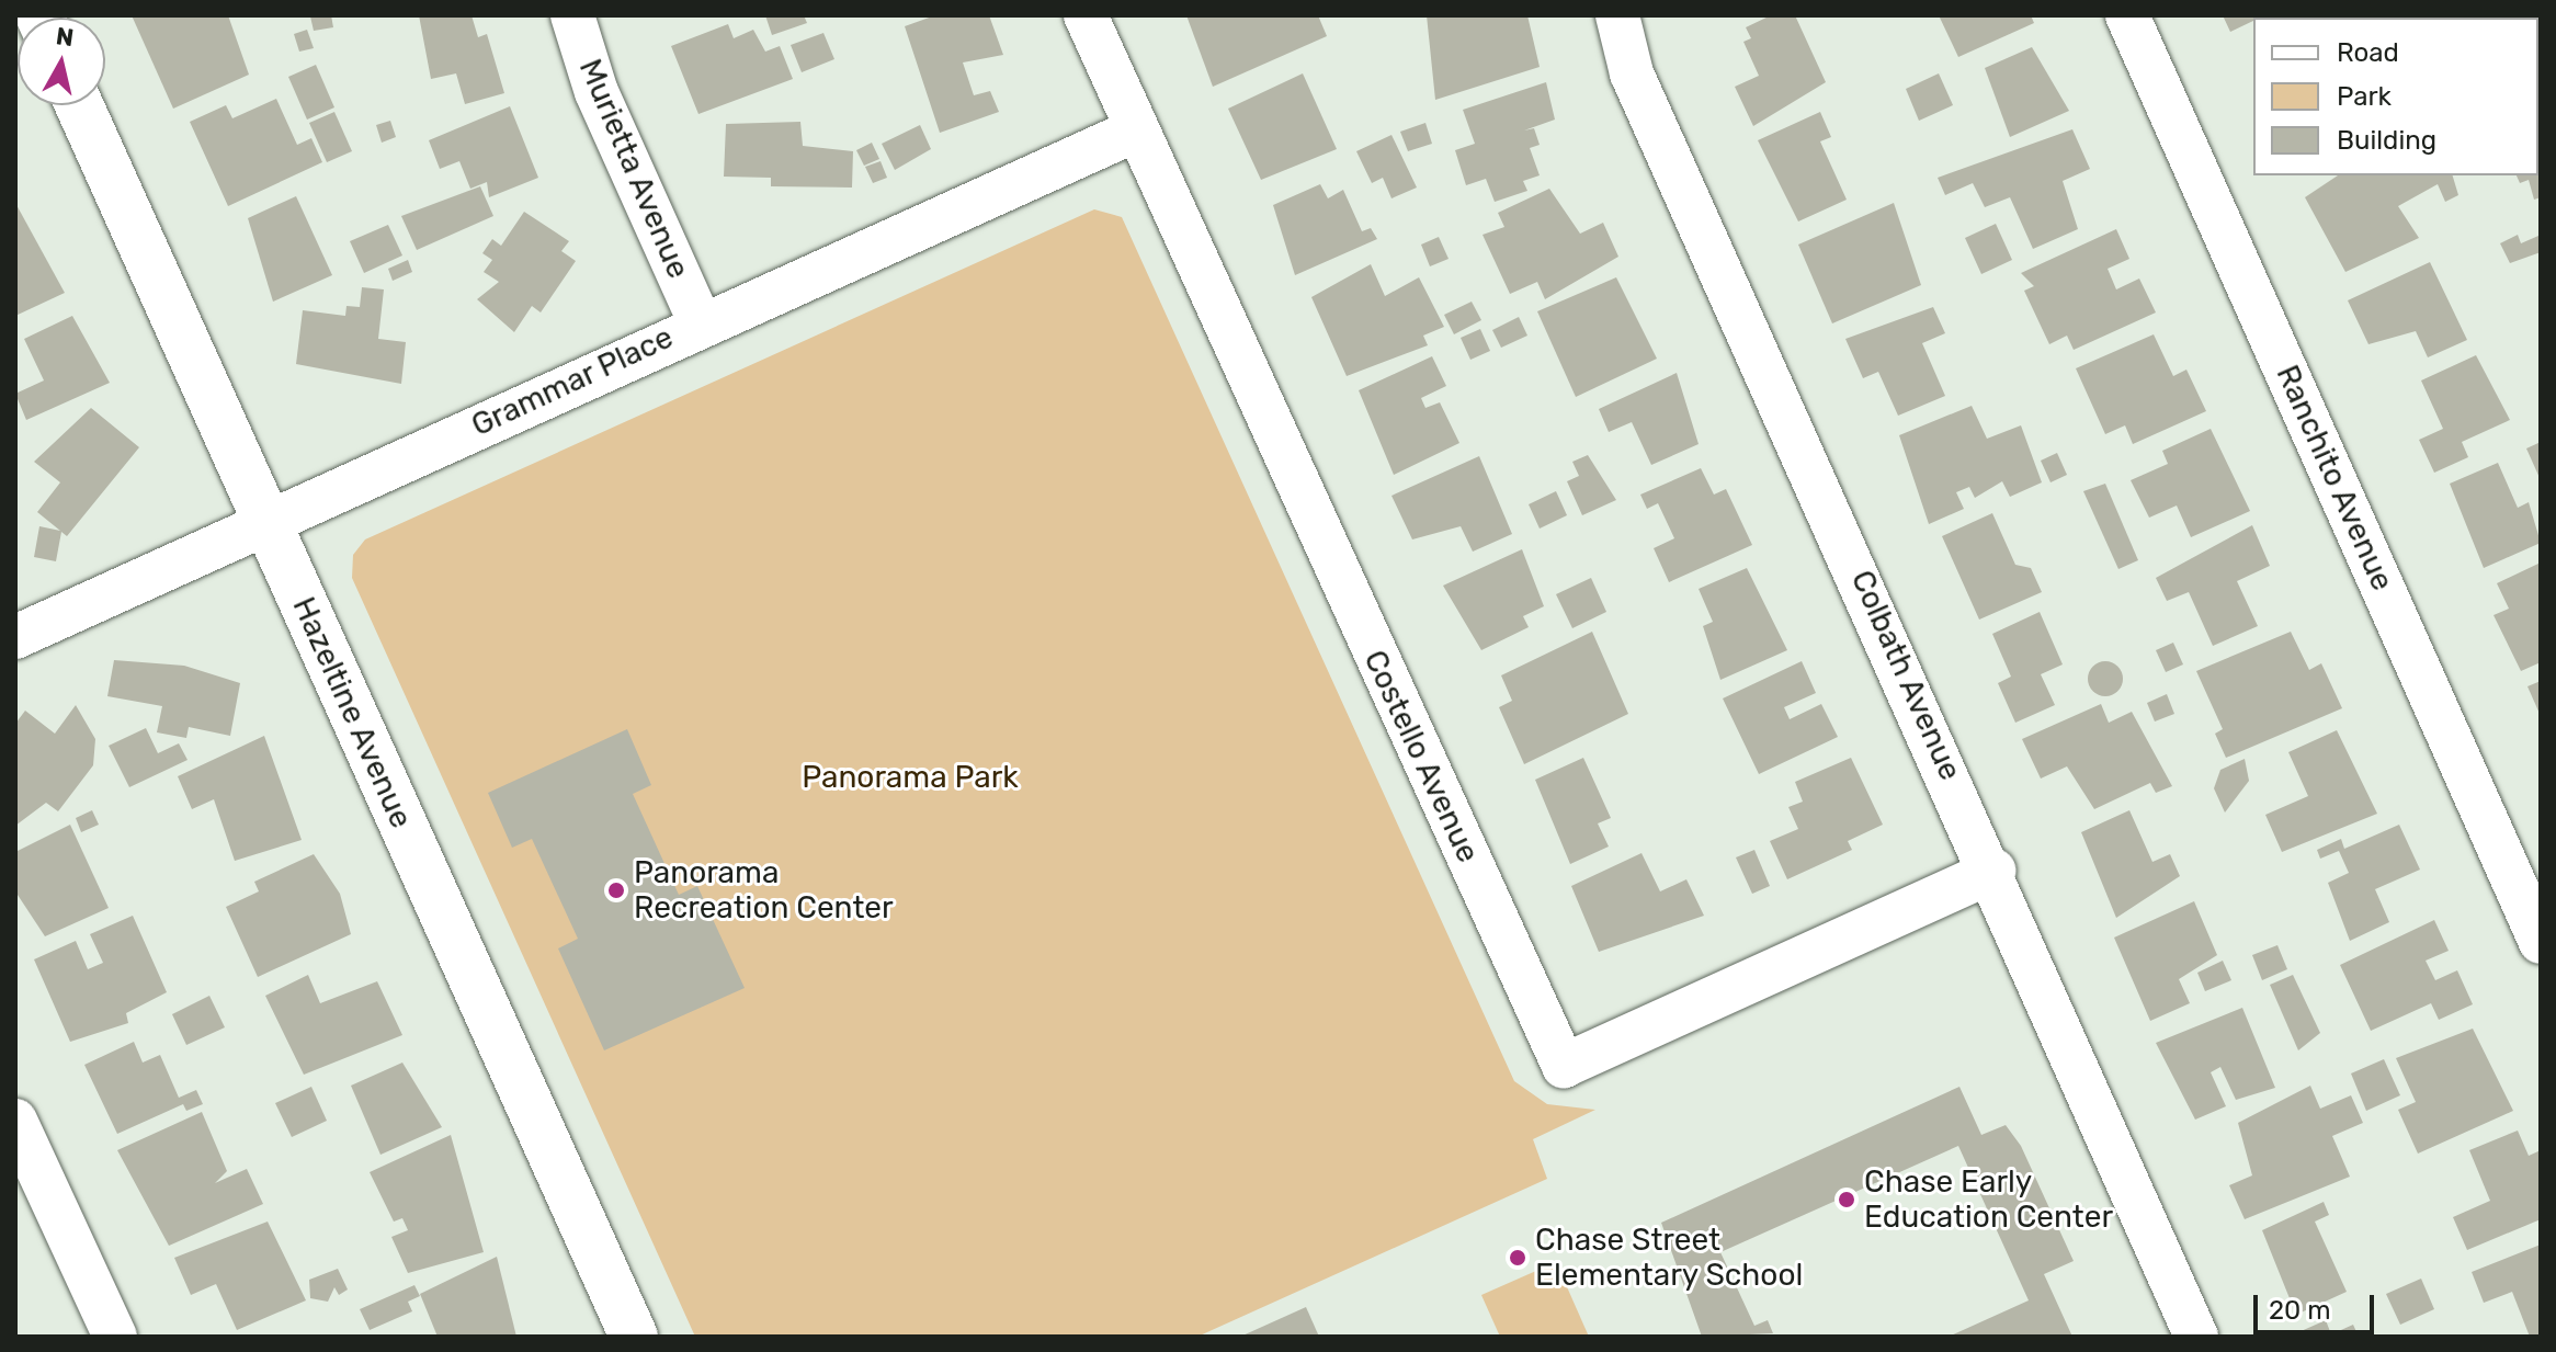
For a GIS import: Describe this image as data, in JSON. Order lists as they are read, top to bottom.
{
  "streets": {
    "street": [
      "Murietta Avenue",
      "Grammar Place",
      "Ranchito Avenue",
      "Colbath Avenue",
      "Hazeltine Avenue",
      "Costello Avenue"
    ]
  },
  "crossings": [
    ["Murietta Avenue", "Grammar Place"],
    ["Grammar Place", "Hazeltine Avenue"],
    ["Grammar Place", "Costello Avenue"],
    ["Colbath Avenue", "Costello Avenue"]
  ],
  "parks": ["Panorama Park"],
  "places": ["Panorama Recreation Center", "Chase Early Education Center", "Chase Street Elementary School"],
  "legend": ["Road", "Park", "Building"],
  "scale_bar": "20 m",
  "north": "top"
}
